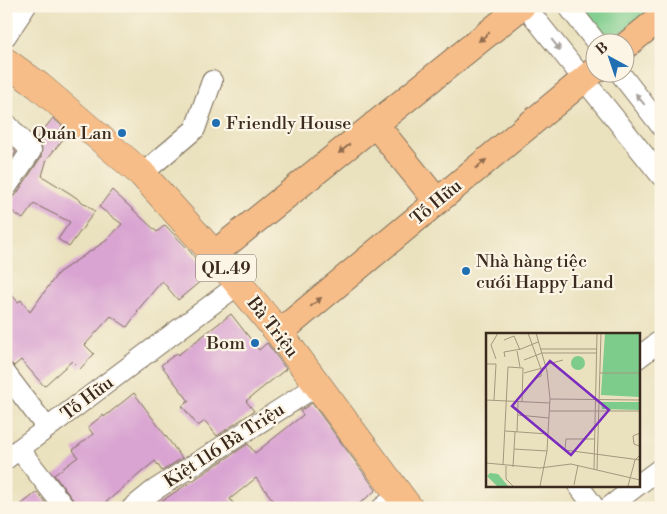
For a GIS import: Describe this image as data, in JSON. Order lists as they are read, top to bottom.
{
  "streets": {
    "highway": ["QL.49", "Bà Triệu"],
    "main road": ["Tố Hữu"],
    "street": ["Kiệt 116 Bà Triệu"]
  },
  "crossings": [
    ["Tố Hữu", "Bà Triệu"],
    ["Bà Triệu", "Kiệt 116 Bà Triệu"]
  ],
  "places": [
    "Friendly House",
    "Quán Lan",
    "Nhà hàng tiệc cưới Happy Land",
    "Bom"
  ],
  "north": "top left"
}
